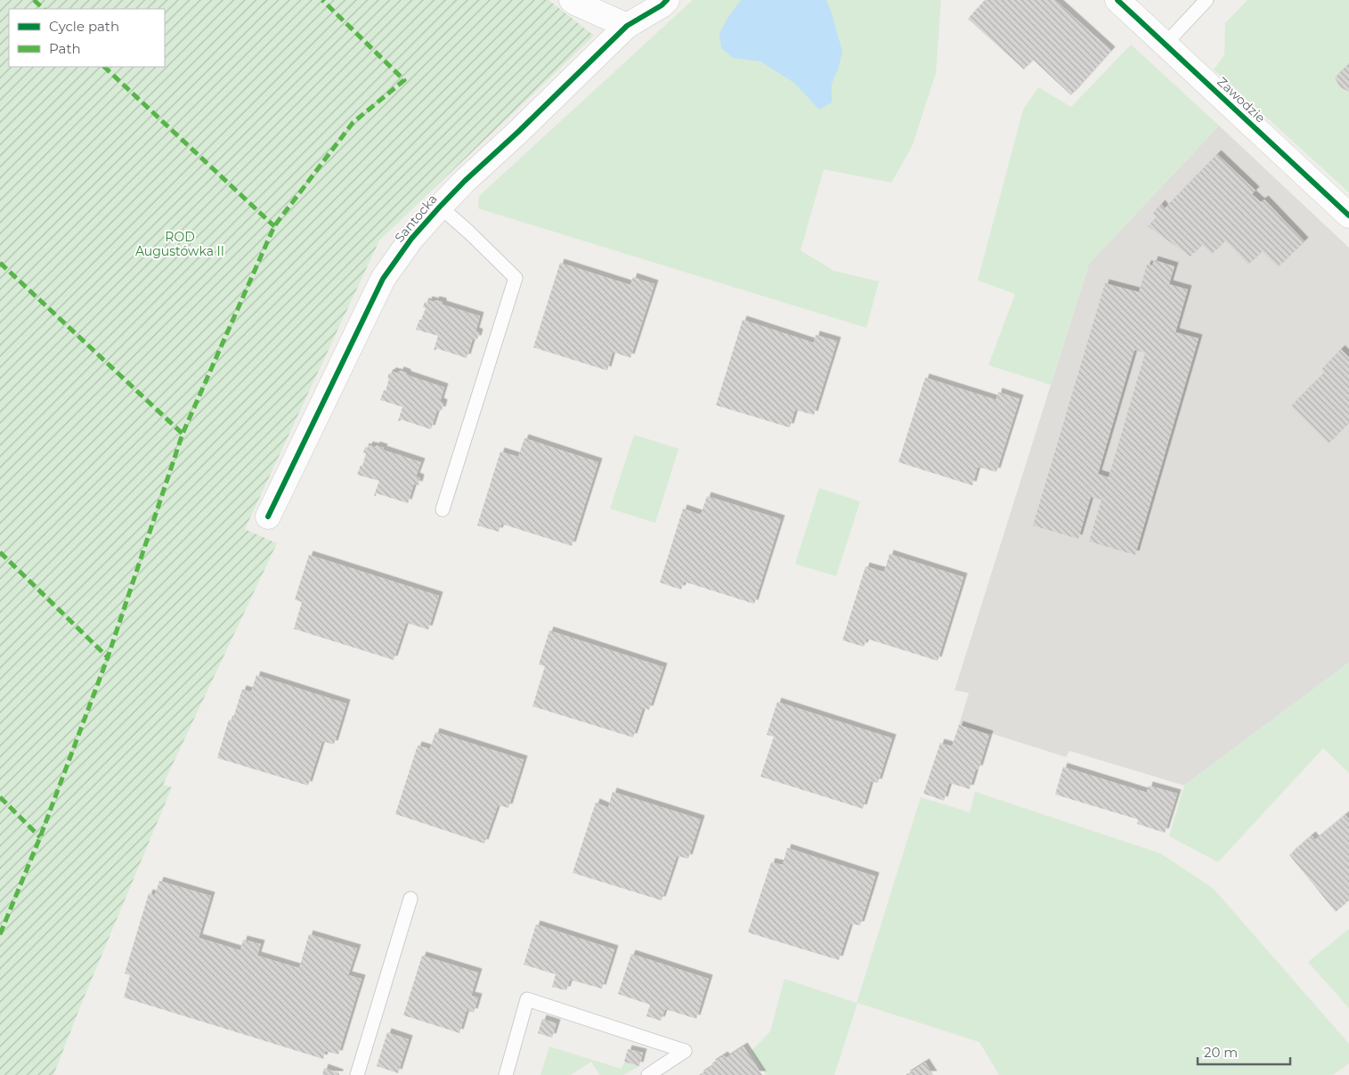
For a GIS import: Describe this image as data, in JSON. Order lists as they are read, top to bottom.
{
  "streets": {
    "street": ["Zawodzie", "Santocka"]
  },
  "parks": ["ROD Augustówka II"],
  "legend": ["Cycle path", "Path"],
  "scale_bar": "20 m"
}
